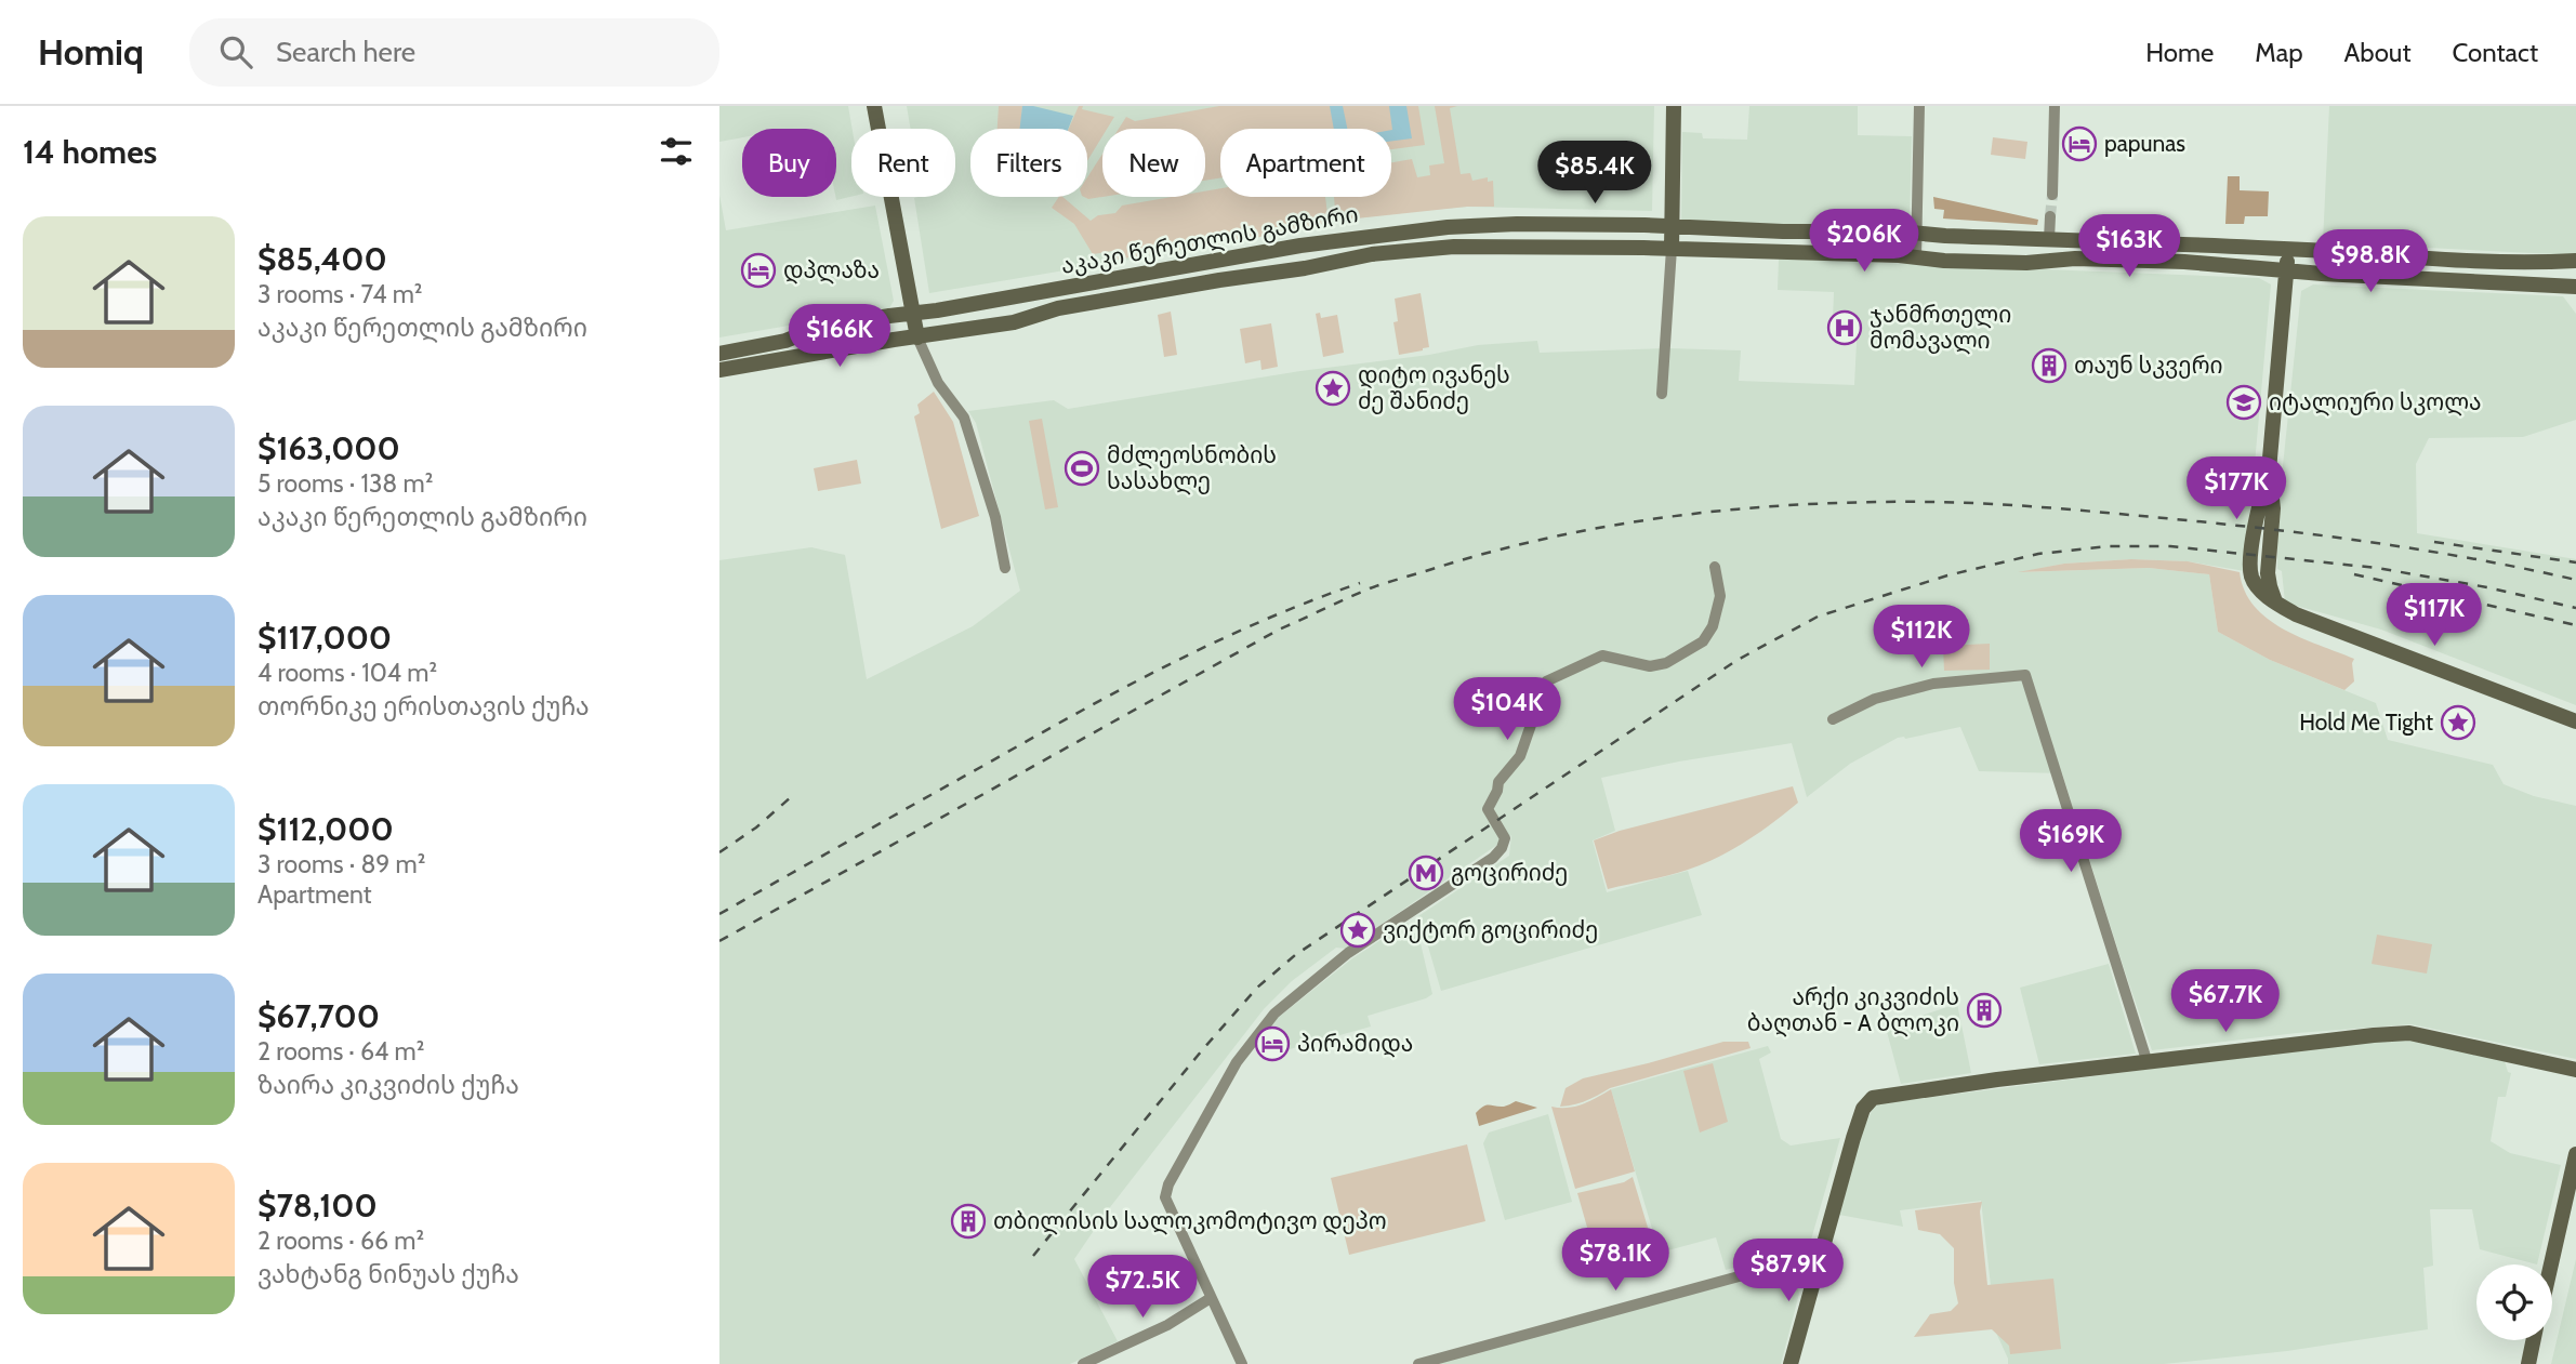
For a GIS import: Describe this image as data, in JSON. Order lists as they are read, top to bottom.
{
  "streets": {
    "main road": ["აკაკი წერეთლის გამზირი"]
  },
  "places": {
    "hotel": ["papunas", "დპლაზა", "პირამიდა"],
    "hospital": ["ჯანმრთელი მომავალი"],
    "building": ["თაუნ სკვერი", "არქი კიკვიძის ბაღთან - A ბლოკი", "თბილისის სალოკომოტივო დეპო"],
    "place": ["დიტო ივანეს ძე შანიძე", "Hold Me Tight", "ვიქტორ გოცირიძე"],
    "school or university": ["იტალიური სკოლა"],
    "sports": ["მძლეოსნობის სასახლე"],
    "metro station": ["გოცირიძე"]
  },
  "page": {
    "header": "Homiq",
    "search": "Search here",
    "nav": [
      "Home",
      "Map",
      "About",
      "Contact"
    ],
    "heading": "14 homes",
    "chip": [
      "Buy",
      "Rent",
      "Filters",
      "New",
      "Apartment"
    ],
    "price": [
      "$85.4K",
      "$206K",
      "$163K",
      "$98.8K",
      "$166K",
      "$177K",
      "$117K",
      "$112K",
      "$104K",
      "$169K",
      "$67.7K",
      "$78.1K",
      "$87.9K",
      "$72.5K"
    ],
    "list": [
      {
        "name": "$85,400",
        "note": "3 rooms · 74 m² · აკაკი წერეთლის გამზირი"
      },
      {
        "name": "$163,000",
        "note": "5 rooms · 138 m² · აკაკი წერეთლის გამზირი"
      },
      {
        "name": "$117,000",
        "note": "4 rooms · 104 m² · თორნიკე ერისთავის ქუჩა"
      },
      {
        "name": "$112,000",
        "note": "3 rooms · 89 m² · Apartment"
      },
      {
        "name": "$67,700",
        "note": "2 rooms · 64 m² · ზაირა კიკვიძის ქუჩა"
      },
      {
        "name": "$78,100",
        "note": "2 rooms · 66 m² · ვახტანგ ნინუას ქუჩა"
      }
    ]
  }
}
